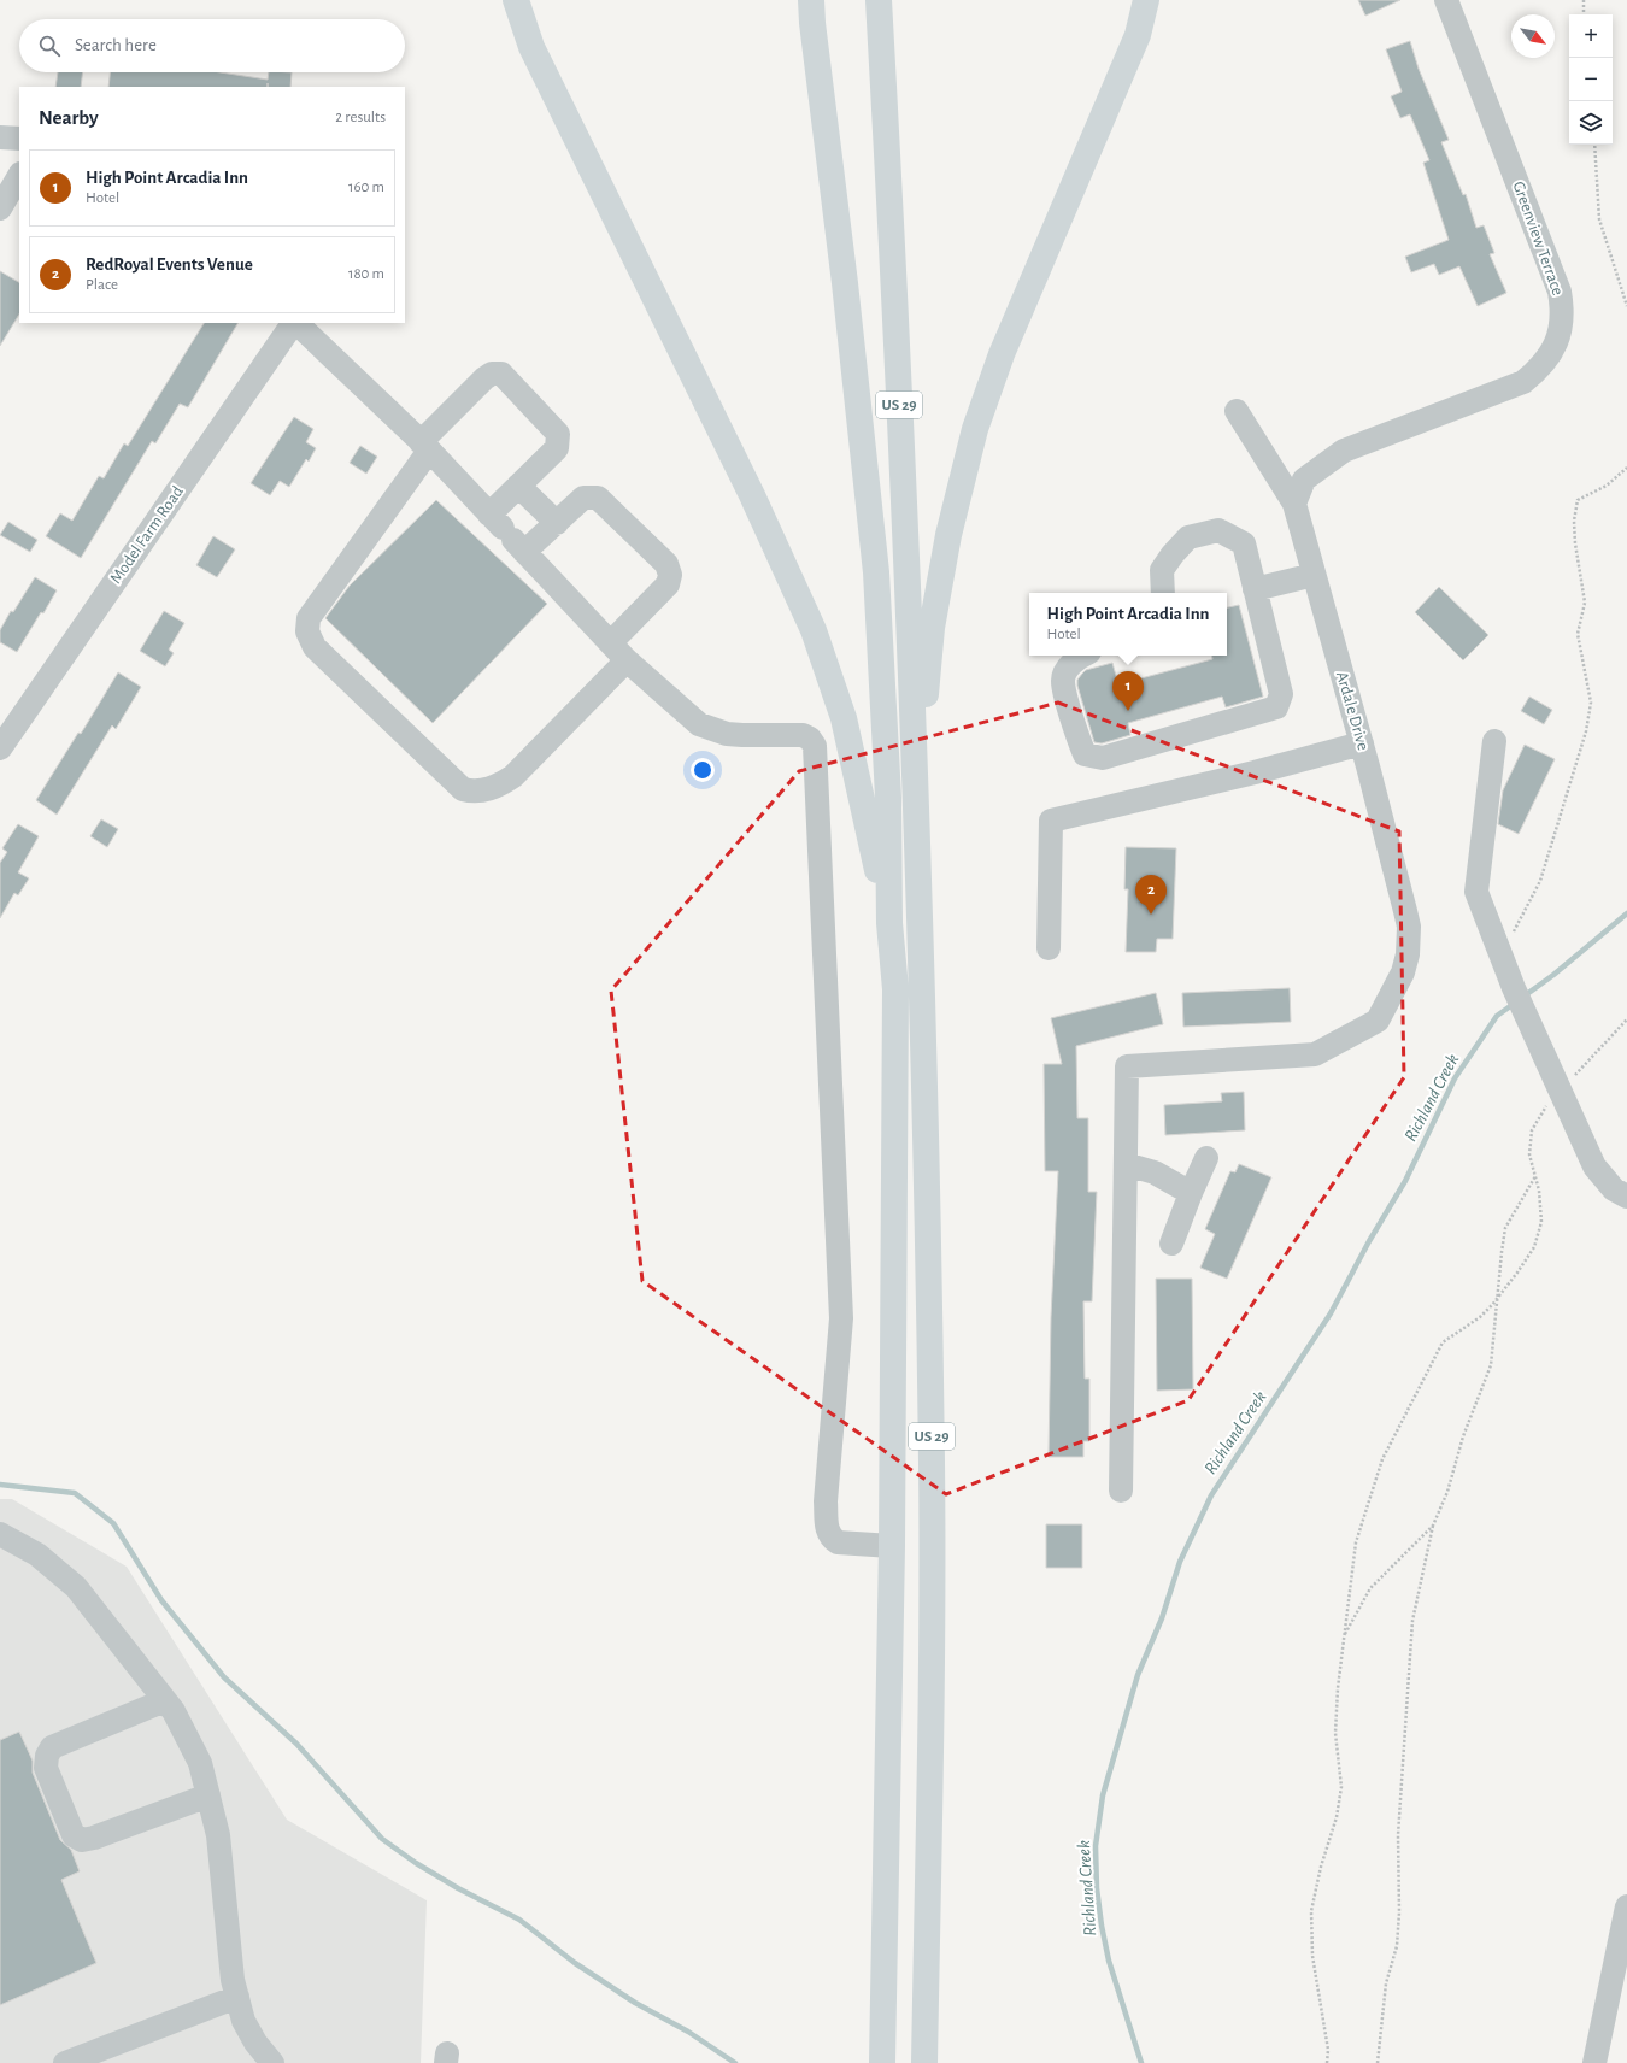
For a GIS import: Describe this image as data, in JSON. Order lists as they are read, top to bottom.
{
  "streets": {
    "highway": ["US 29"],
    "street": ["Greenview Terrace", "Model Farm Road", "Ardale Drive"]
  },
  "crossings": [
    ["Greenview Terrace", "Ardale Drive"]
  ],
  "water": ["Richland Creek"],
  "north": "bottom right",
  "page": {
    "map_buttons": ["+", "−"],
    "search": "Search here",
    "heading": ["Nearby", "2 results"],
    "list": [
      {
        "mark": "1",
        "name": "High Point Arcadia Inn",
        "note": "Hotel",
        "value": "160 m"
      },
      {
        "mark": "2",
        "name": "RedRoyal Events Venue",
        "note": "Place",
        "value": "180 m"
      }
    ],
    "popup": ["High Point Arcadia Inn", "Hotel"],
    "pins": ["1", "2"]
  }
}
